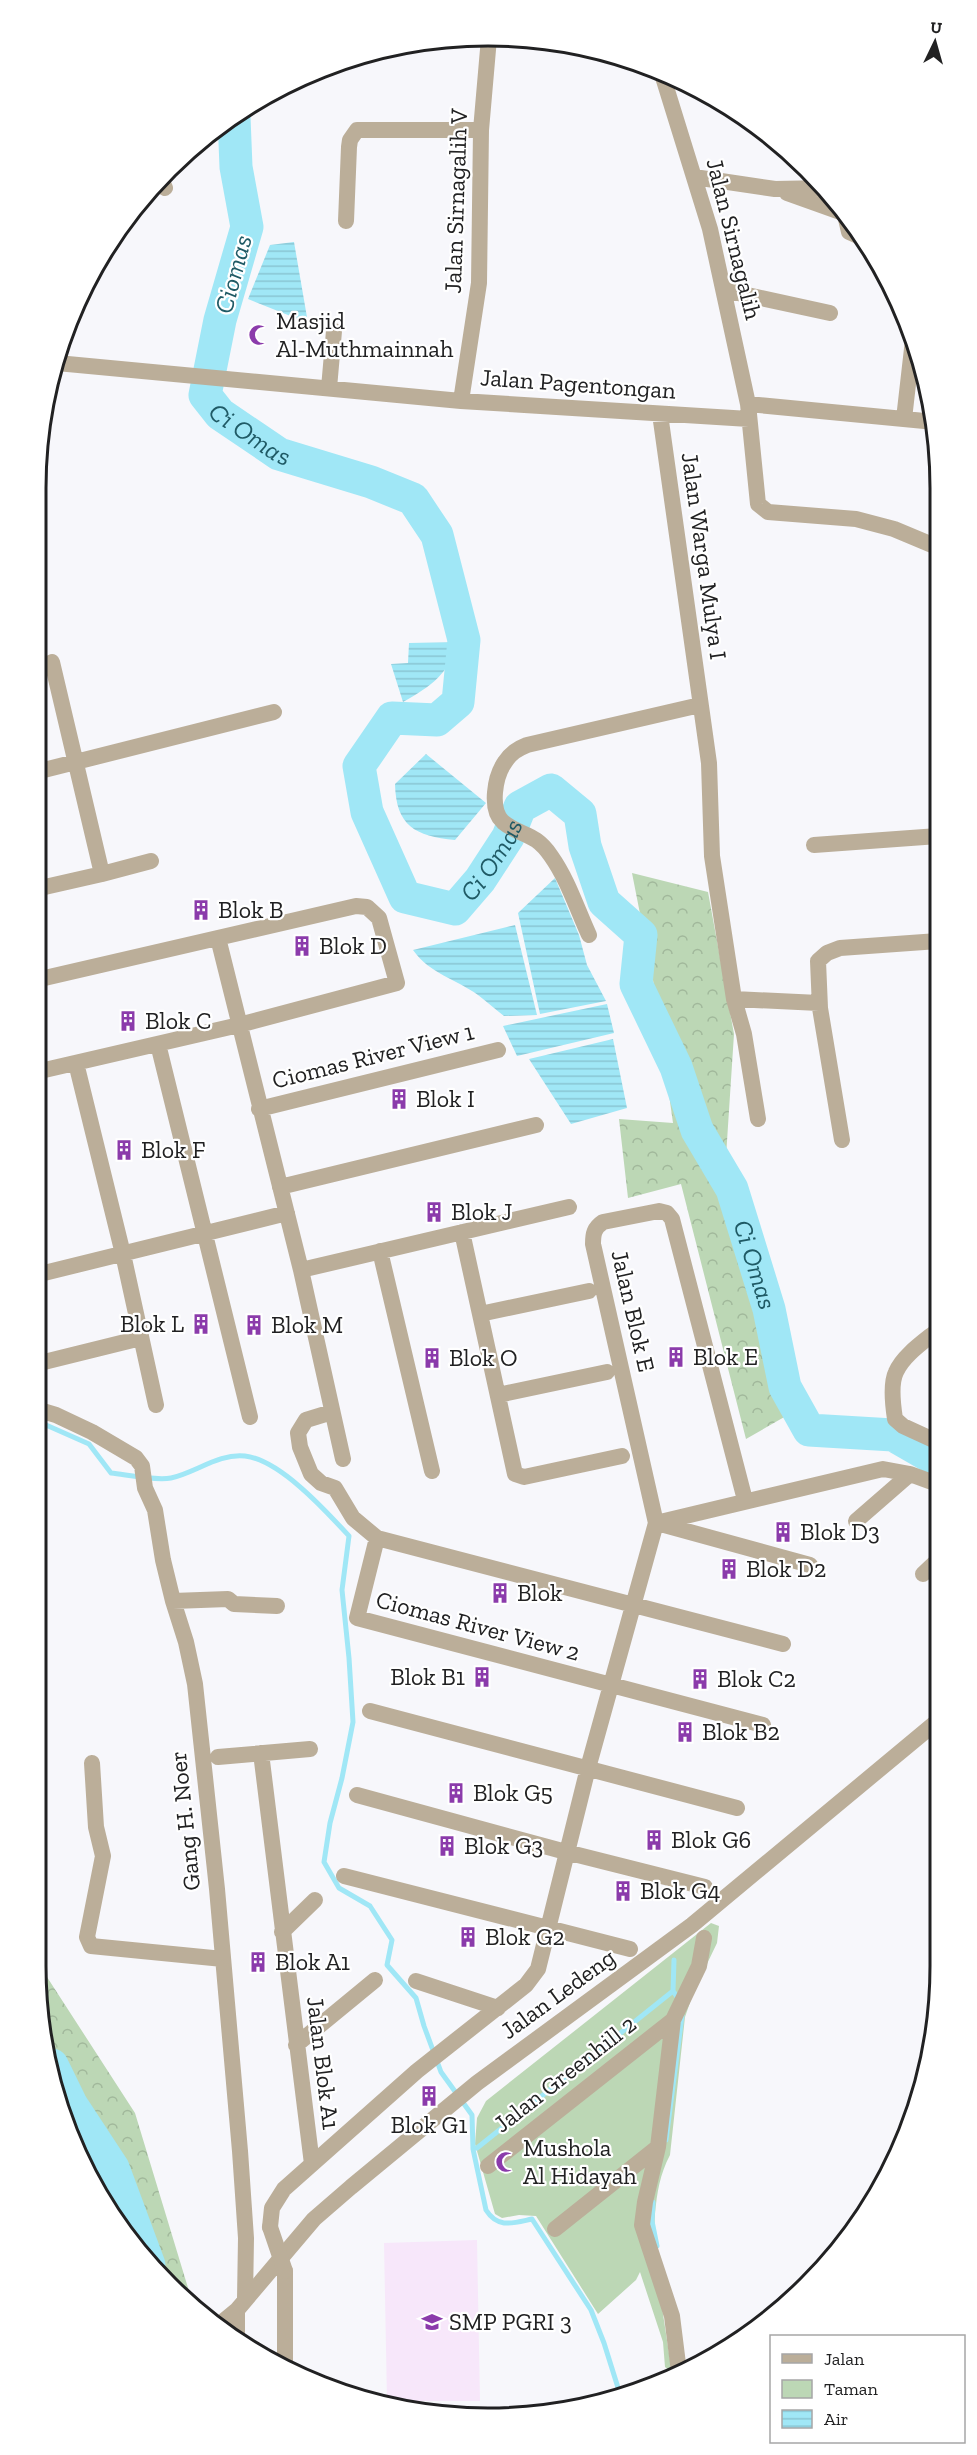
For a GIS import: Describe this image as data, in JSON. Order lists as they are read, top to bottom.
{
  "streets": {
    "street": [
      "Jalan Sirnagalih V",
      "Jalan Sirnagalih",
      "Jalan Pagentongan",
      "Jalan Warga Mulya I",
      "Ciomas River View 1",
      "Jalan Blok E",
      "Ciomas River View 2",
      "Gang H. Noer",
      "Jalan Ledeng",
      "Jalan Blok A1",
      "Jalan Greenhill 2"
    ]
  },
  "crossings": [
    ["Jalan Sirnagalih V", "Jalan Pagentongan"],
    ["Jalan Sirnagalih", "Jalan Pagentongan"],
    ["Jalan Pagentongan", "Jalan Warga Mulya I"],
    ["Gang H. Noer", "Jalan Ledeng"]
  ],
  "water": ["Ciomas", "Ci Omas"],
  "places": {
    "mosque": ["Masjid Al-Muthmainnah", "Mushola Al Hidayah"],
    "building": [
      "Blok B",
      "Blok D",
      "Blok C",
      "Blok I",
      "Blok F",
      "Blok J",
      "Blok L",
      "Blok M",
      "Blok E",
      "Blok O",
      "Blok D3",
      "Blok D2",
      "Blok",
      "Blok B1",
      "Blok C2",
      "Blok B2",
      "Blok G5",
      "Blok G6",
      "Blok G3",
      "Blok G4",
      "Blok G2",
      "Blok A1",
      "Blok G1"
    ],
    "school or university": ["SMP PGRI 3"]
  },
  "legend": ["Jalan", "Taman", "Air"],
  "north": "top"
}
